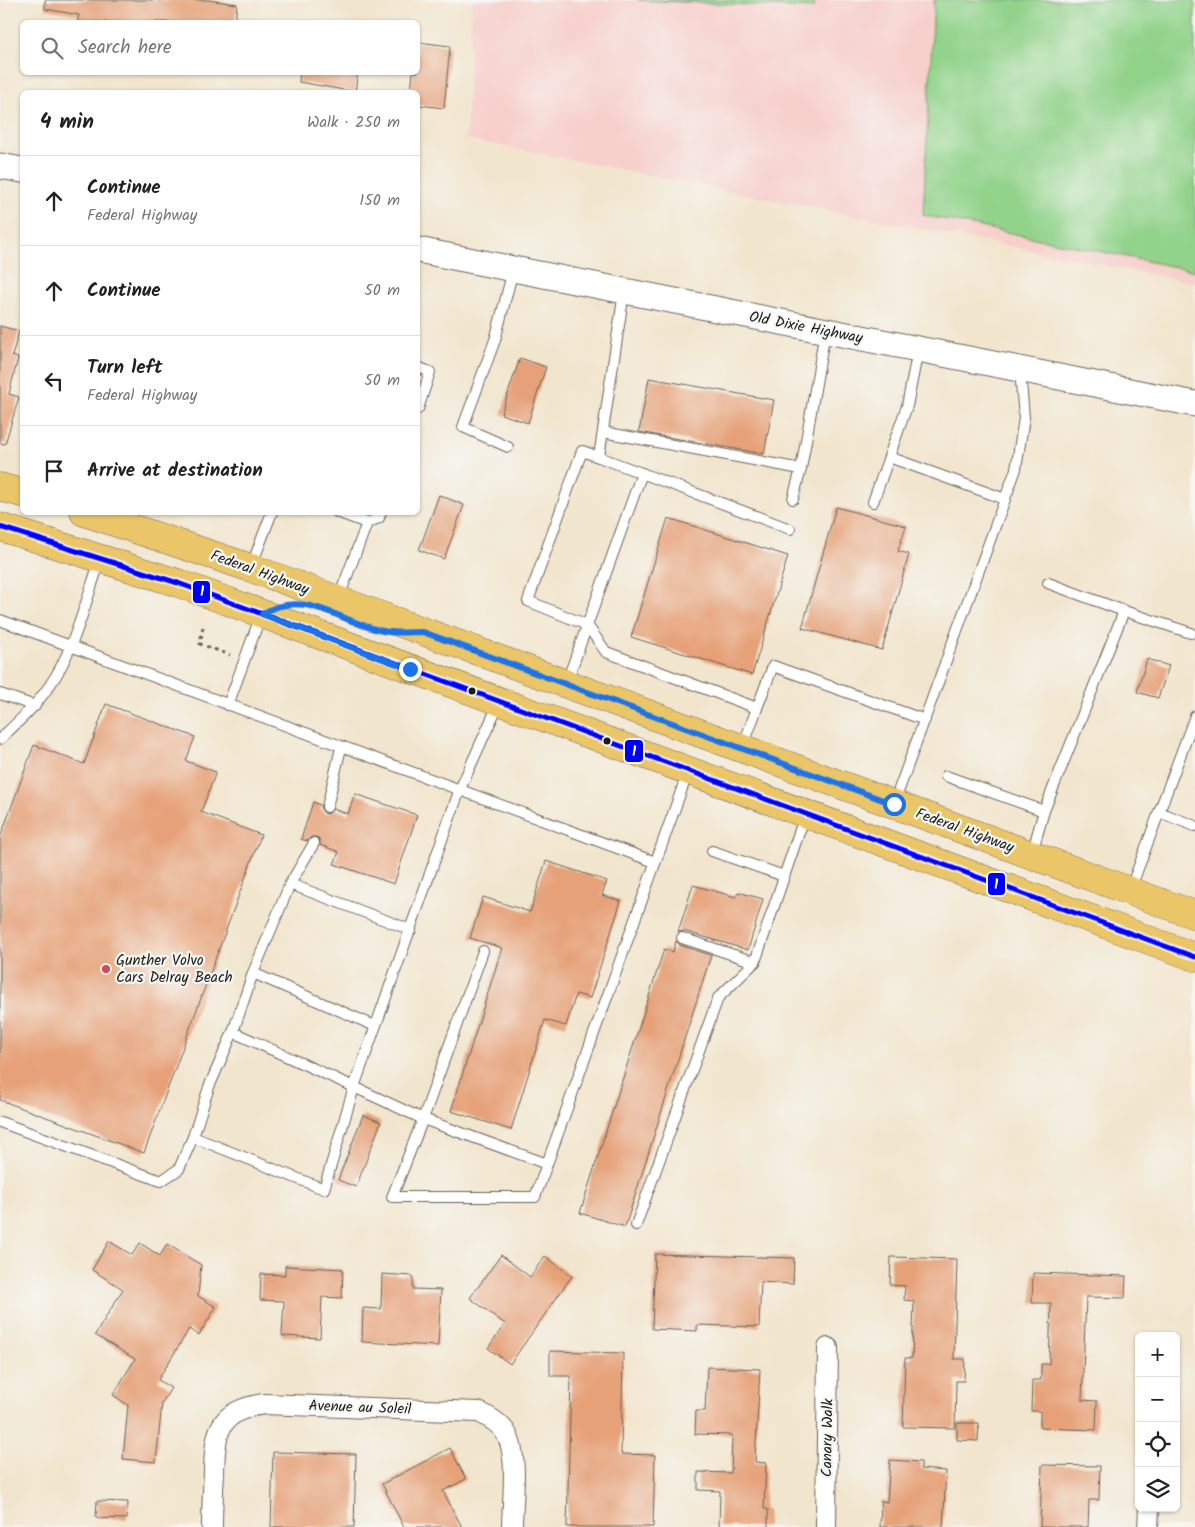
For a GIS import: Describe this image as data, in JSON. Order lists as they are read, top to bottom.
{
  "streets": {
    "main road": ["Federal Highway"],
    "street": ["Old Dixie Highway", "Avenue au Soleil", "Canary Walk"]
  },
  "places": ["Gunther Volvo Cars Delray Beach"],
  "lines": ["transit line 1"],
  "page": {
    "search": "Search here",
    "heading": ["4 min", "Walk · 250 m"],
    "list": [
      ["Continue", "Federal Highway", "150 m"],
      ["Continue", "50 m"],
      ["Turn left", "Federal Highway", "50 m"],
      "Arrive at destination"
    ],
    "map_buttons": ["+", "−"]
  }
}
